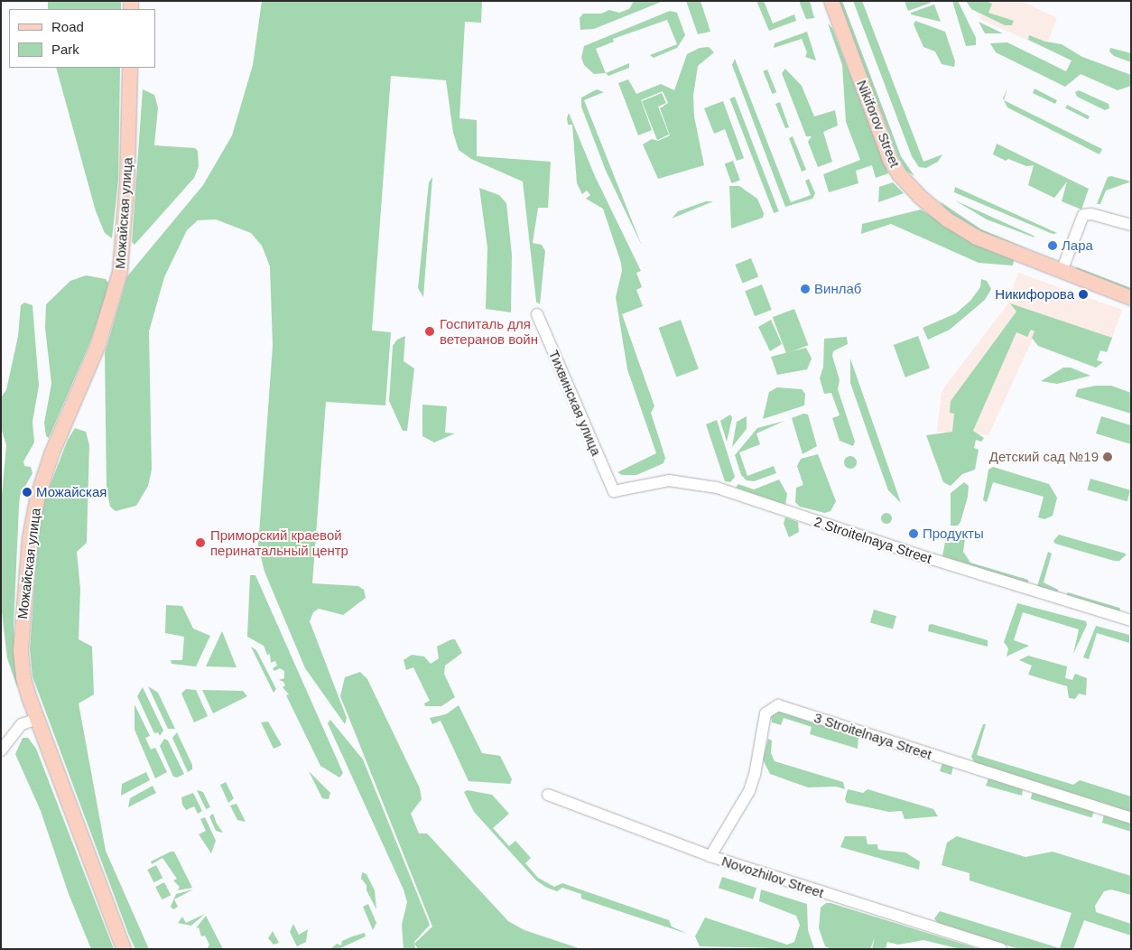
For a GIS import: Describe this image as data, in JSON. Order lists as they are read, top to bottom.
{
  "streets": {
    "main road": ["Nikiforov Street", "Можайская улица"],
    "street": [
      "Тихвинская улица",
      "2 Stroitelnaya Street",
      "3 Stroitelnaya Street",
      "Novozhilov Street"
    ]
  },
  "crossings": [
    ["Тихвинская улица", "2 Stroitelnaya Street"],
    ["3 Stroitelnaya Street", "Novozhilov Street"]
  ],
  "places": [
    "Лара",
    "Винлаб",
    "Никифорова",
    "Госпиталь для ветеранов войн",
    "Детский сад №19",
    "Можайская",
    "Продукты",
    "Приморский краевой перинатальный центр"
  ],
  "legend": ["Road", "Park"]
}
